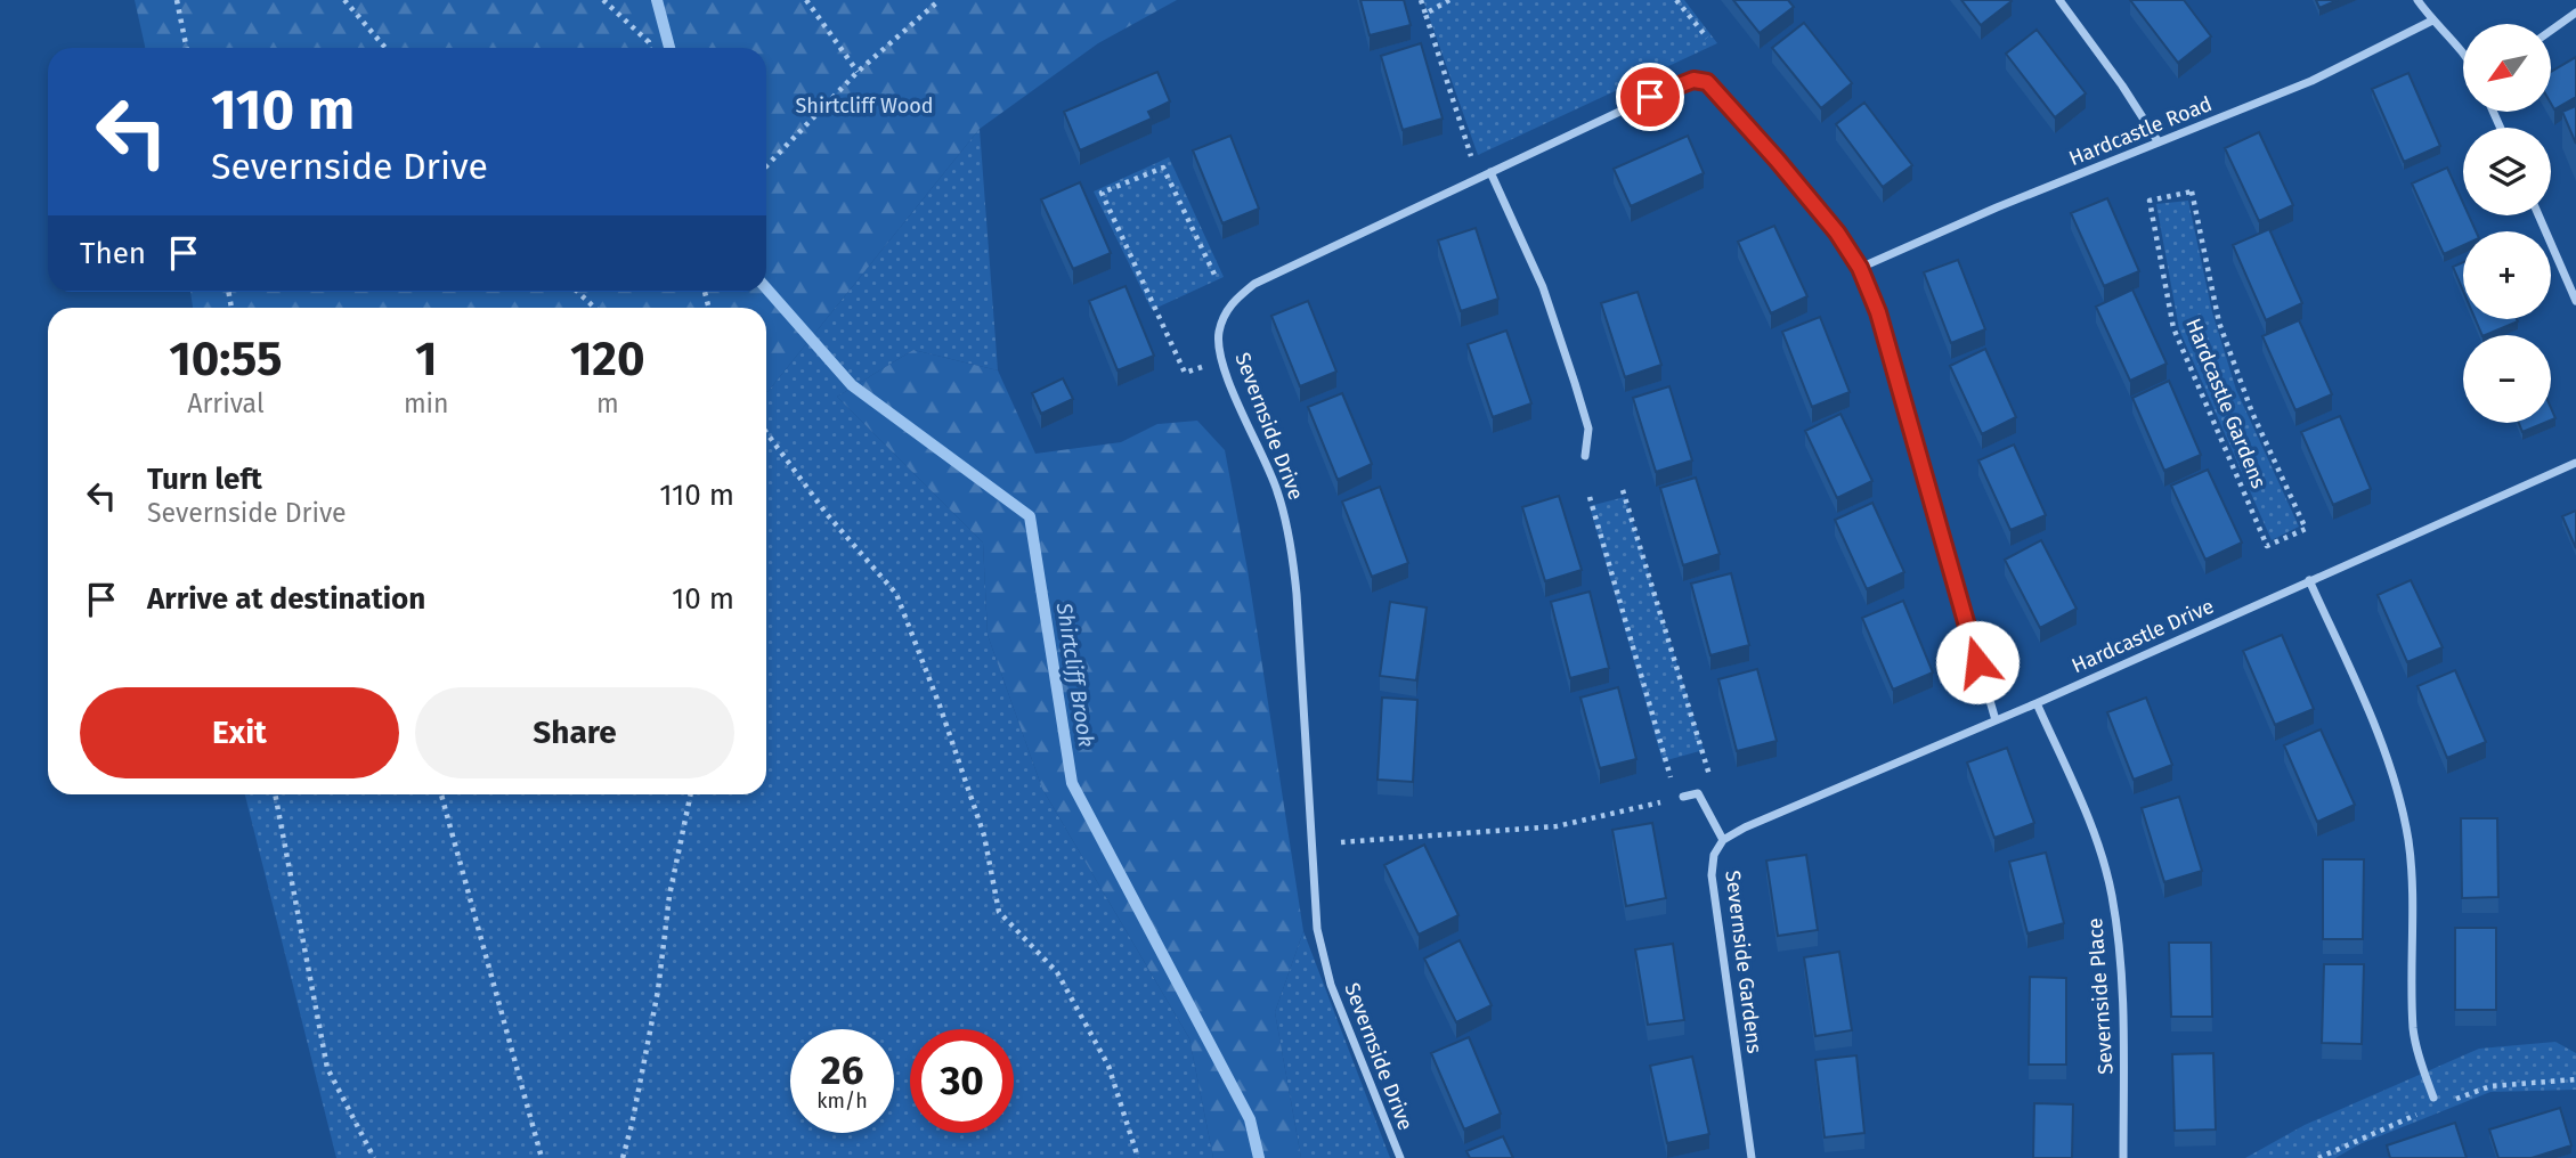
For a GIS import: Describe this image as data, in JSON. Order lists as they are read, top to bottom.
{
  "streets": {
    "street": [
      "Hardcastle Road",
      "Severnside Drive",
      "Hardcastle Drive",
      "Severnside Gardens",
      "Severnside Place"
    ],
    "path": ["Hardcastle Gardens"]
  },
  "crossings": [
    ["Hardcastle Road", "Severnside Drive"],
    ["Hardcastle Drive", "Severnside Gardens"],
    ["Hardcastle Drive", "Severnside Place"]
  ],
  "water": ["Shirtcliff Brook"],
  "parks": ["Shirtcliff Wood"],
  "north": "bottom left",
  "page": {
    "map_buttons": ["+", "−"],
    "turn": ["110 m", "Severnside Drive"],
    "then": "Then",
    "eta": [
      "10:55",
      "Arrival",
      "1",
      "min",
      "120",
      "m"
    ],
    "list": [
      {
        "name": "Turn left",
        "note": "Severnside Drive",
        "value": "110 m"
      },
      {
        "name": "Arrive at destination",
        "value": "10 m"
      }
    ],
    "buttons": ["Exit", "Share"],
    "speed": "26 km/h",
    "limit": "30"
  }
}
